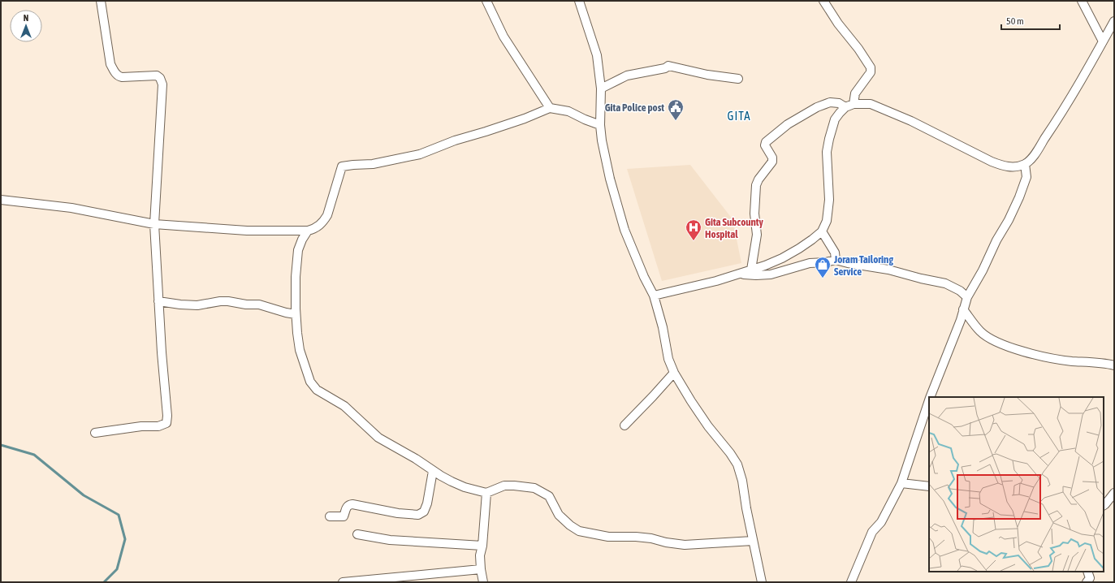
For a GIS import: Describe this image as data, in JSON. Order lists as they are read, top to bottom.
{
  "districts": ["GITA"],
  "places": {
    "public building": ["Gita Police post"],
    "hospital": ["Gita Subcounty Hospital"],
    "shop": ["Joram Tailoring Service"]
  },
  "scale_bar": "50 m",
  "north": "top"
}
